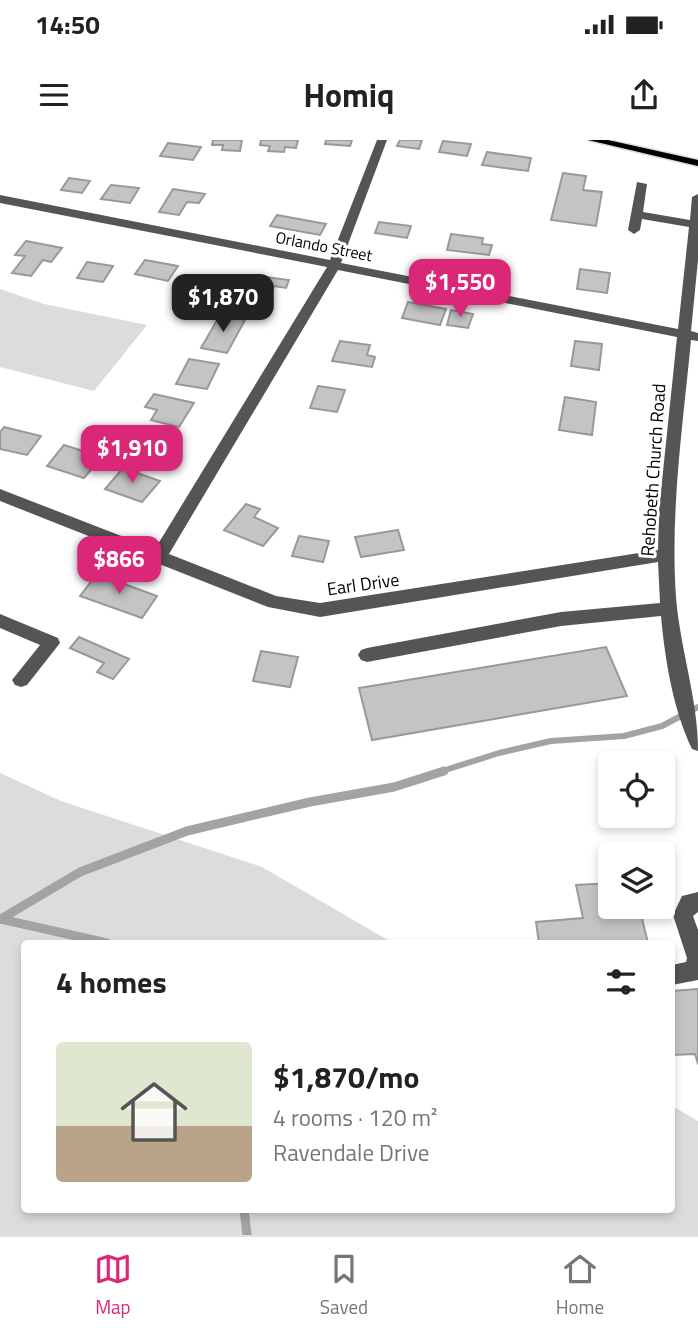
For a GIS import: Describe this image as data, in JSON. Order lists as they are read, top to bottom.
{
  "streets": {
    "street": ["Orlando Street", "Rehobeth Church Road", "Earl Drive"]
  },
  "crossings": [
    ["Orlando Street", "Rehobeth Church Road"],
    ["Rehobeth Church Road", "Earl Drive"]
  ],
  "page": {
    "status": "14:50",
    "header": "Homiq",
    "price": [
      "$1,550",
      "$1,870",
      "$1,910",
      "$866"
    ],
    "heading": "4 homes",
    "list": [
      {
        "name": "$1,870/mo",
        "note": "4 rooms · 120 m² · Ravendale Drive"
      }
    ],
    "tabs": ["Map", "Saved", "Home"]
  }
}
